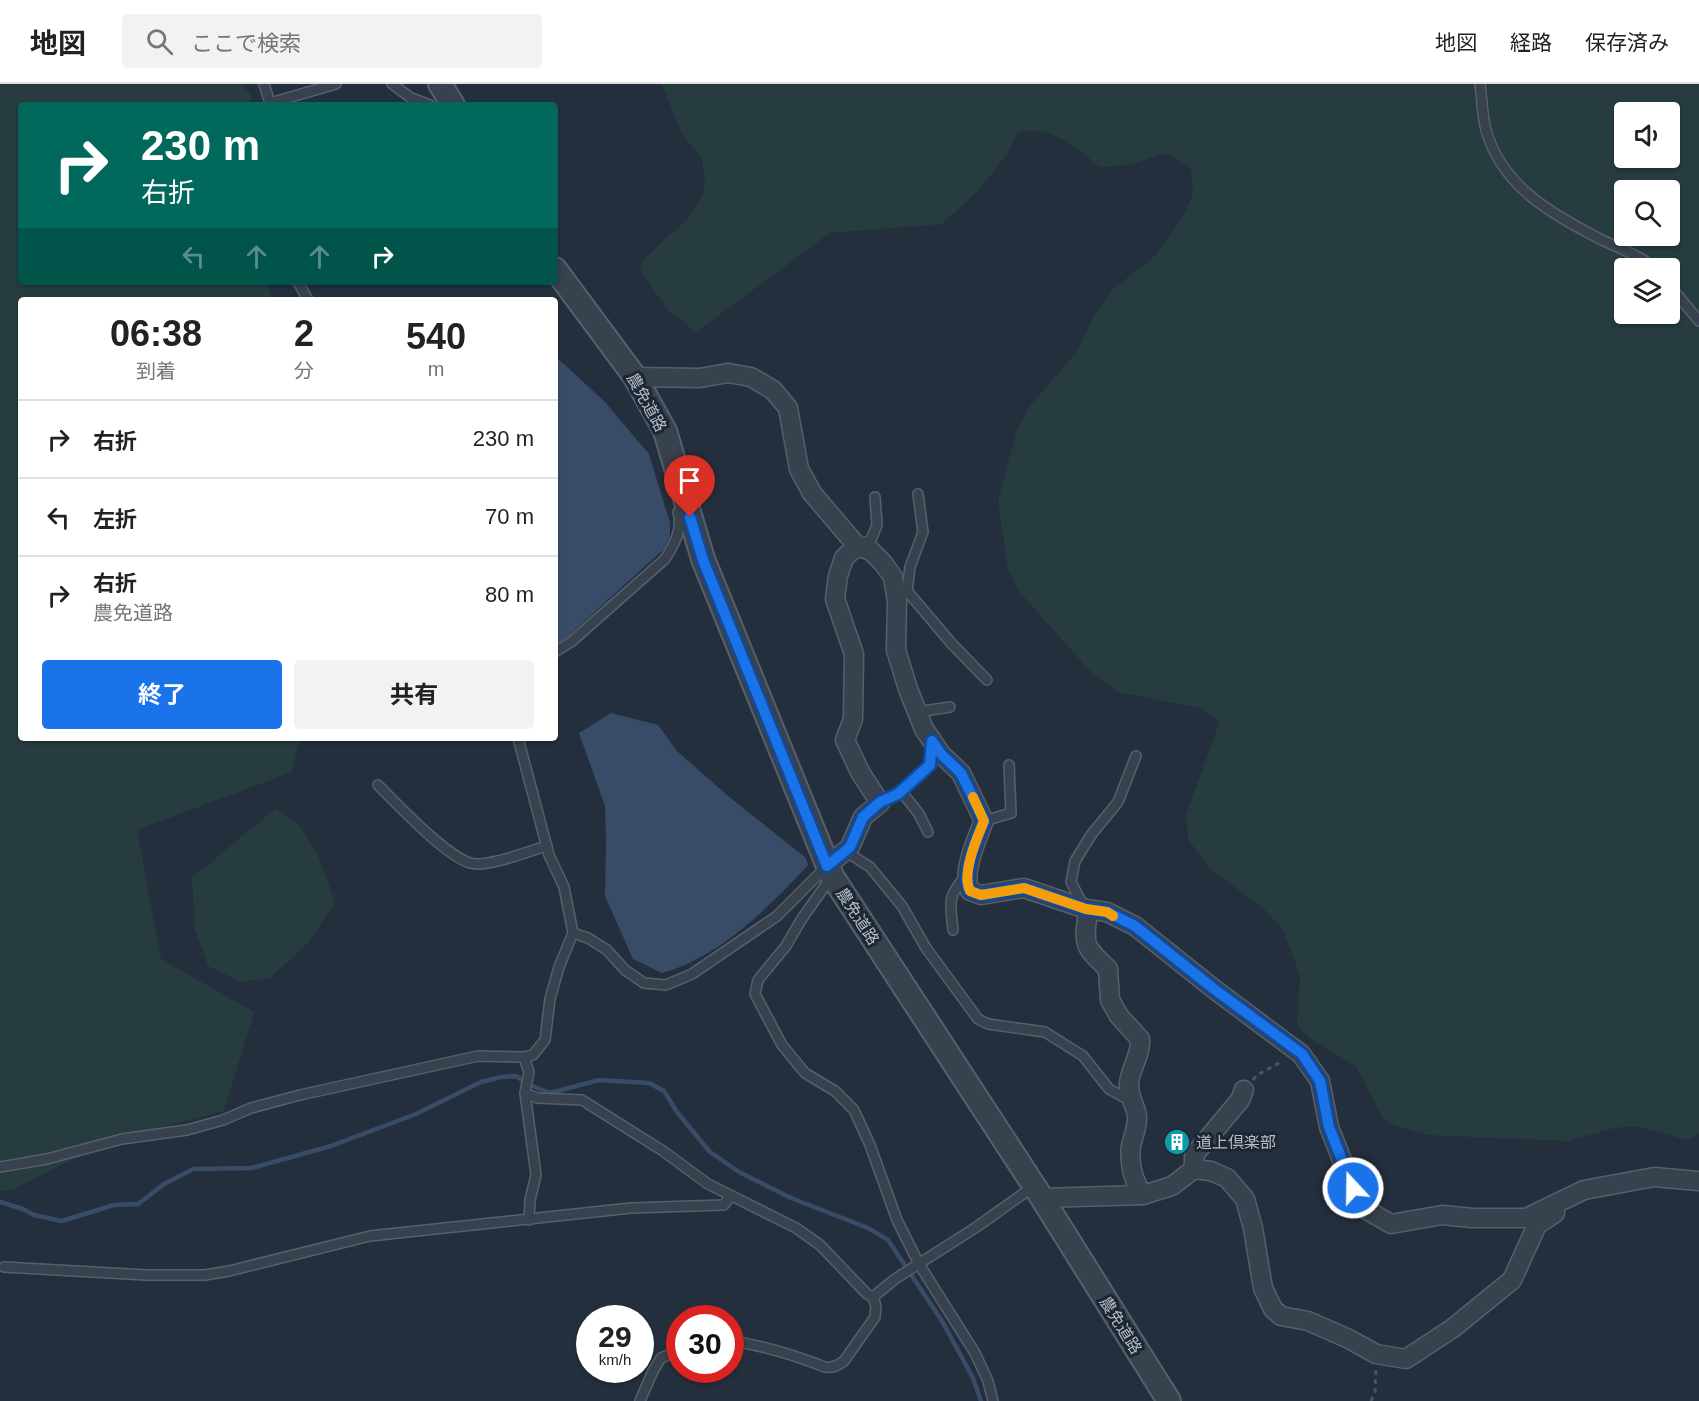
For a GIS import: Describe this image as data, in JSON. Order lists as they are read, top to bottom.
{
  "streets": {
    "street": ["農免道路"]
  },
  "places": {
    "building": ["道上倶楽部"]
  },
  "page": {
    "header": "地図",
    "search": "ここで検索",
    "nav": ["地図", "経路", "保存済み"],
    "turn": ["230 m", "右折"],
    "eta": [
      "06:38",
      "到着",
      "2",
      "分",
      "540",
      "m"
    ],
    "list": [
      {
        "name": "右折",
        "value": "230 m"
      },
      {
        "name": "左折",
        "value": "70 m"
      },
      {
        "name": "右折",
        "note": "農免道路",
        "value": "80 m"
      }
    ],
    "buttons": ["終了", "共有"],
    "speed": "29 km/h",
    "limit": "30"
  }
}
